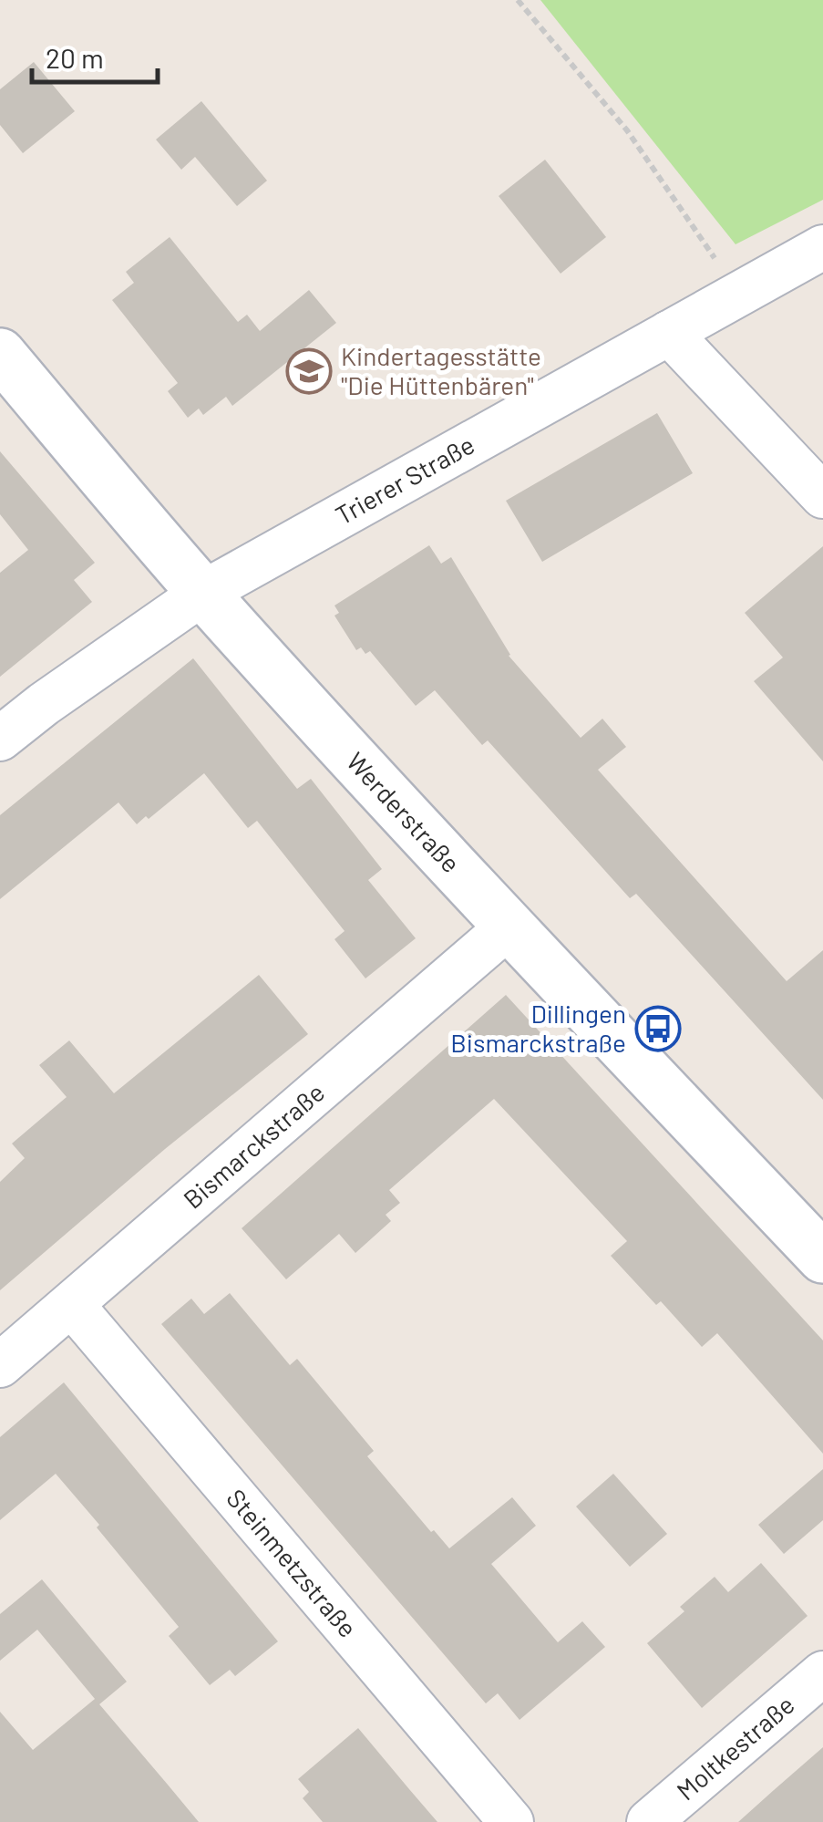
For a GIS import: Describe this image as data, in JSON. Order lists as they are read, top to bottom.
{
  "streets": {
    "street": [
      "Trierer Straße",
      "Werderstraße",
      "Bismarckstraße",
      "Steinmetzstraße",
      "Moltkestraße"
    ]
  },
  "crossings": [
    ["Trierer Straße", "Werderstraße"],
    ["Werderstraße", "Bismarckstraße"],
    ["Bismarckstraße", "Steinmetzstraße"]
  ],
  "places": {
    "school or university": ["Kindertagesstätte \"Die Hüttenbären\""],
    "bus stop": ["Dillingen Bismarckstraße"]
  },
  "scale_bar": "20 m"
}
